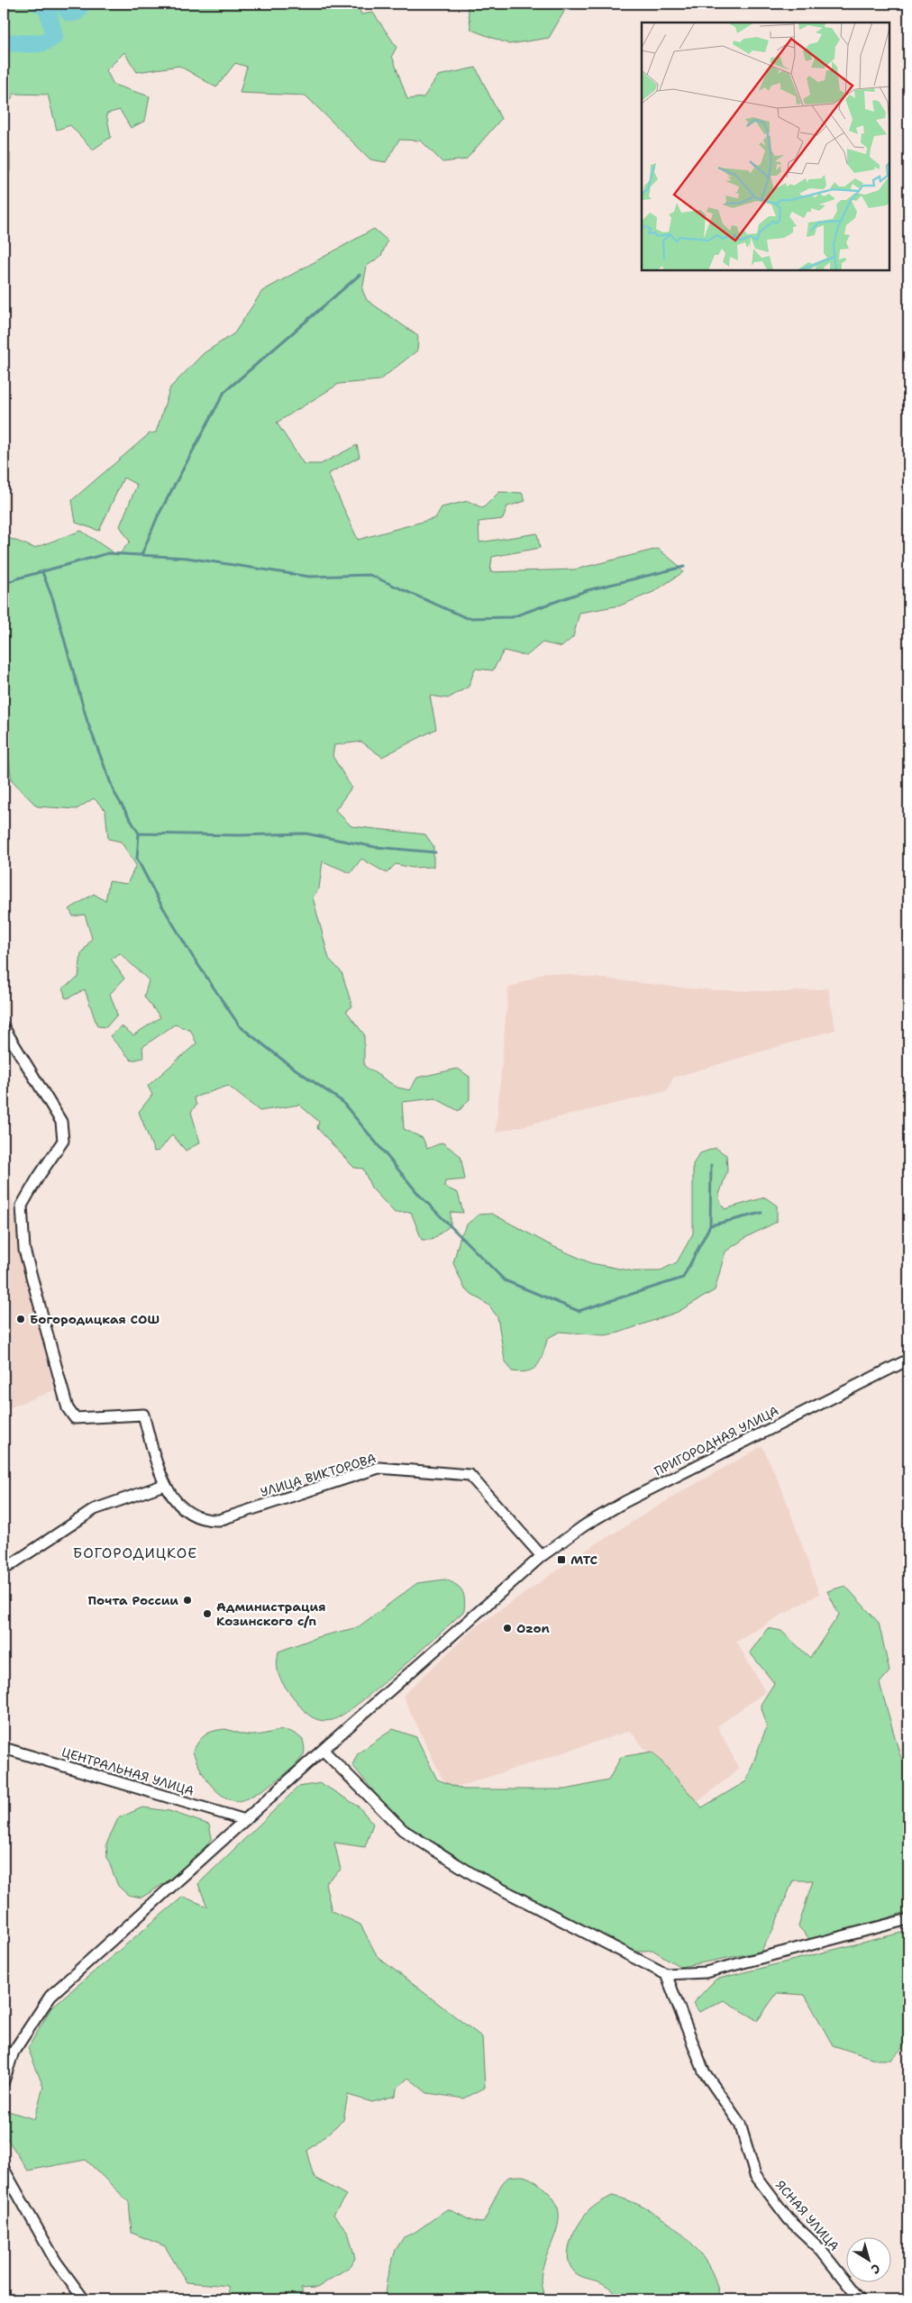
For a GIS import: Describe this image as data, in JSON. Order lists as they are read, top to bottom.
{
  "streets": {
    "street": [
      "ПРИГОРОДНАЯ УЛИЦА",
      "УЛИЦА ВИКТОРОВА",
      "ЦЕНТРАЛЬНАЯ УЛИЦА",
      "ЯСНАЯ УЛИЦА"
    ]
  },
  "crossings": [
    ["ПРИГОРОДНАЯ УЛИЦА", "УЛИЦА ВИКТОРОВА"],
    ["ПРИГОРОДНАЯ УЛИЦА", "ЦЕНТРАЛЬНАЯ УЛИЦА"]
  ],
  "districts": ["БОГОРОДИЦКОЕ"],
  "places": {
    "other": [
      "Богородицкая СОШ",
      "Почта России",
      "Администрация Козинского с/п",
      "Ozon"
    ],
    "transit": ["МТС"]
  },
  "north": "bottom right"
}
